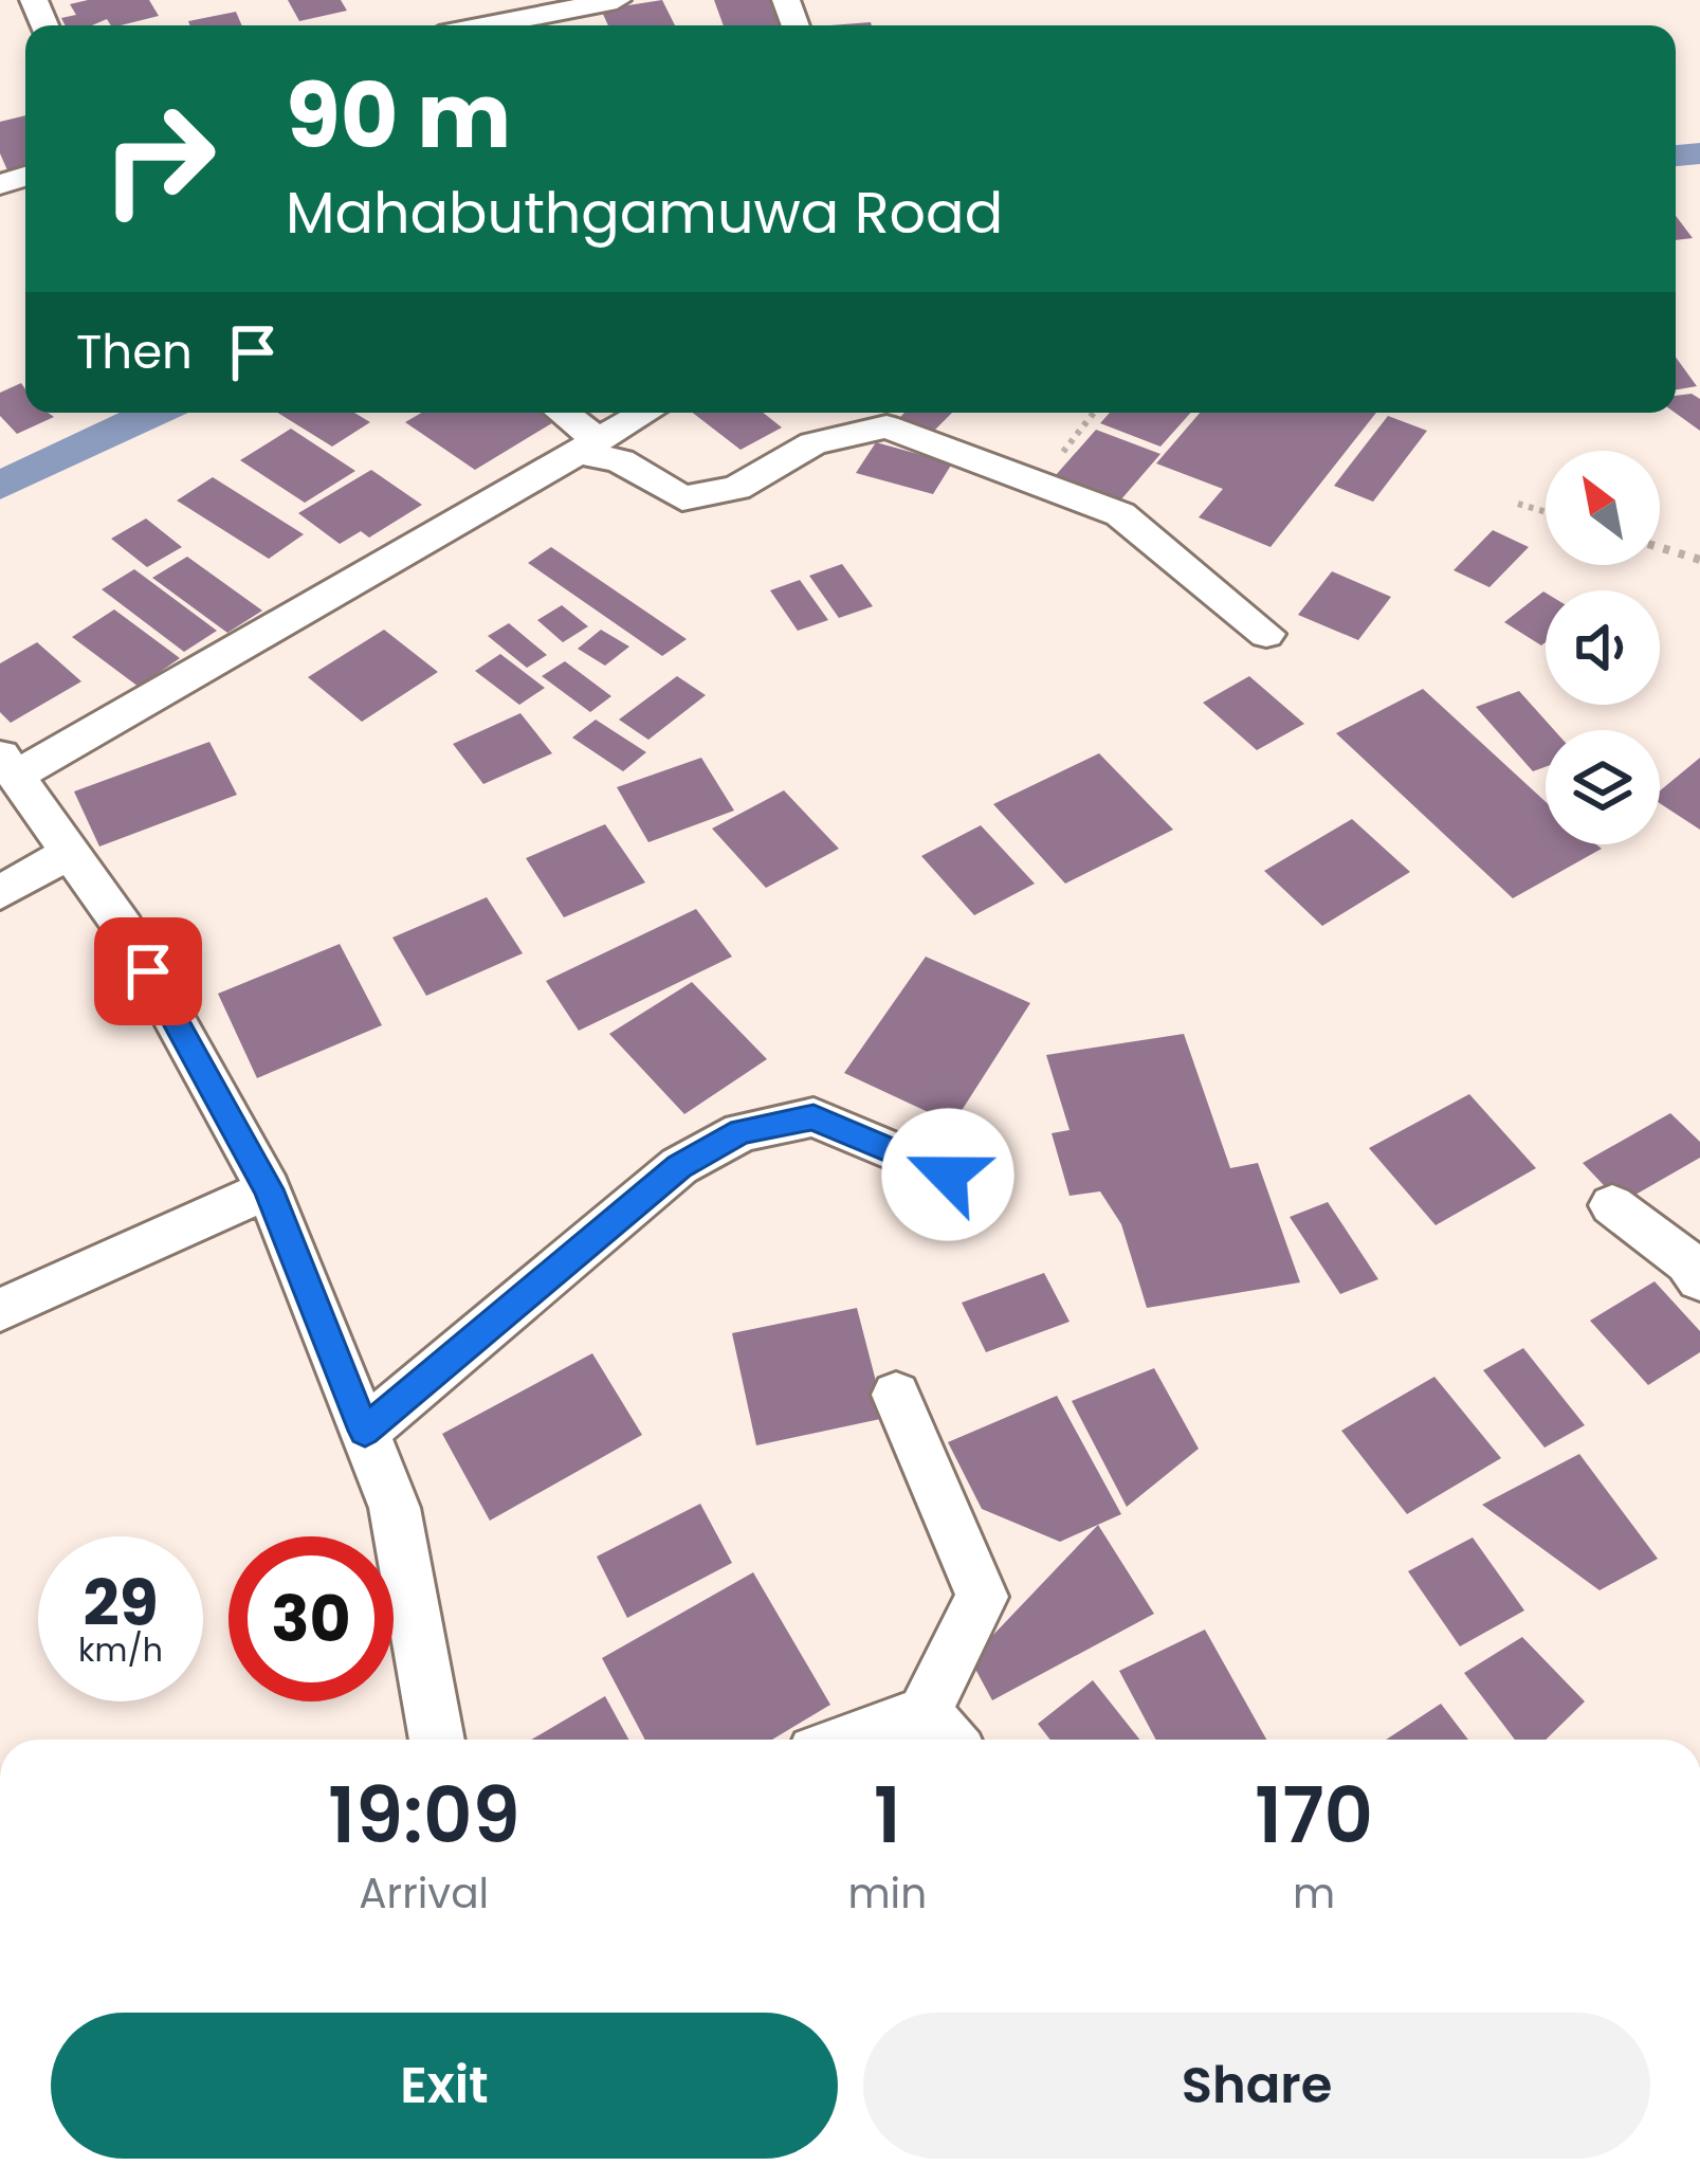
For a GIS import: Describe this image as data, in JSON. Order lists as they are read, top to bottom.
{
  "north": "top left",
  "page": {
    "turn": ["90 m", "Mahabuthgamuwa Road"],
    "then": "Then",
    "speed": "29 km/h",
    "limit": "30",
    "eta": [
      "19:09",
      "Arrival",
      "1",
      "min",
      "170",
      "m"
    ],
    "buttons": ["Exit", "Share"]
  }
}
